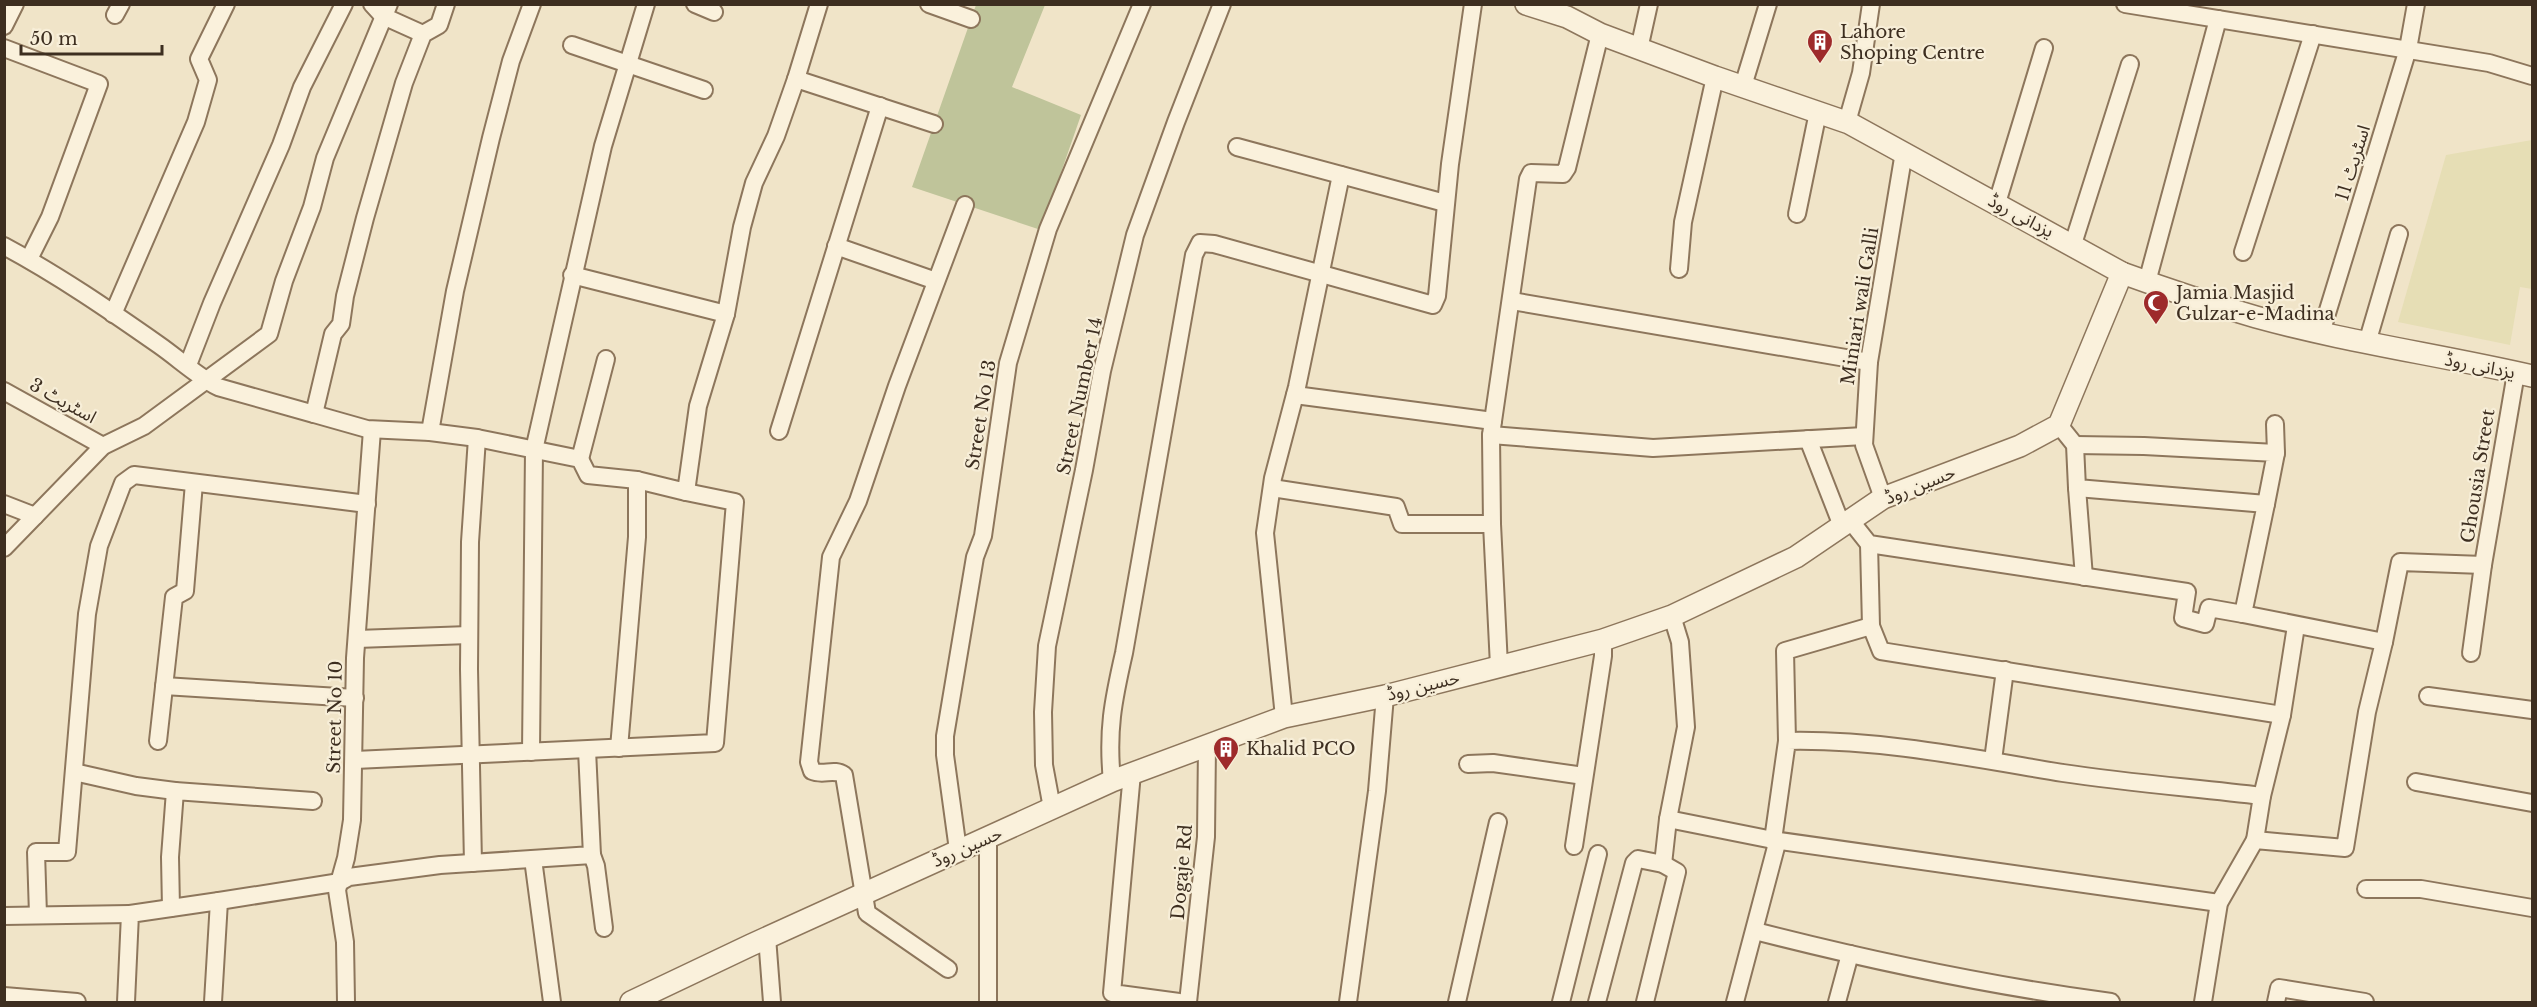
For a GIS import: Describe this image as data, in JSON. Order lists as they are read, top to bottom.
{
  "streets": {
    "street": [
      "اسٹریٹ 11",
      "یزدانی روڈ",
      "Miniari wali Galli",
      "Street Number 14",
      "اسٹریٹ 3",
      "Street No 13",
      "Ghousia Street",
      "حسین روڈ",
      "Street No 10",
      "Dogaje Rd"
    ]
  },
  "crossings": [
    ["اسٹریٹ 11", "یزدانی روڈ"],
    ["یزدانی روڈ", "Miniari wali Galli"],
    ["یزدانی روڈ", "Ghousia Street"],
    ["Miniari wali Galli", "حسین روڈ"],
    ["Street Number 14", "حسین روڈ"],
    ["Street No 13", "حسین روڈ"],
    ["حسین روڈ", "Dogaje Rd"]
  ],
  "places": {
    "building": ["Lahore Shoping Centre", "Khalid PCO"],
    "mosque": ["Jamia Masjid Gulzar-e-Madina"]
  },
  "scale_bar": "50 m"
}
